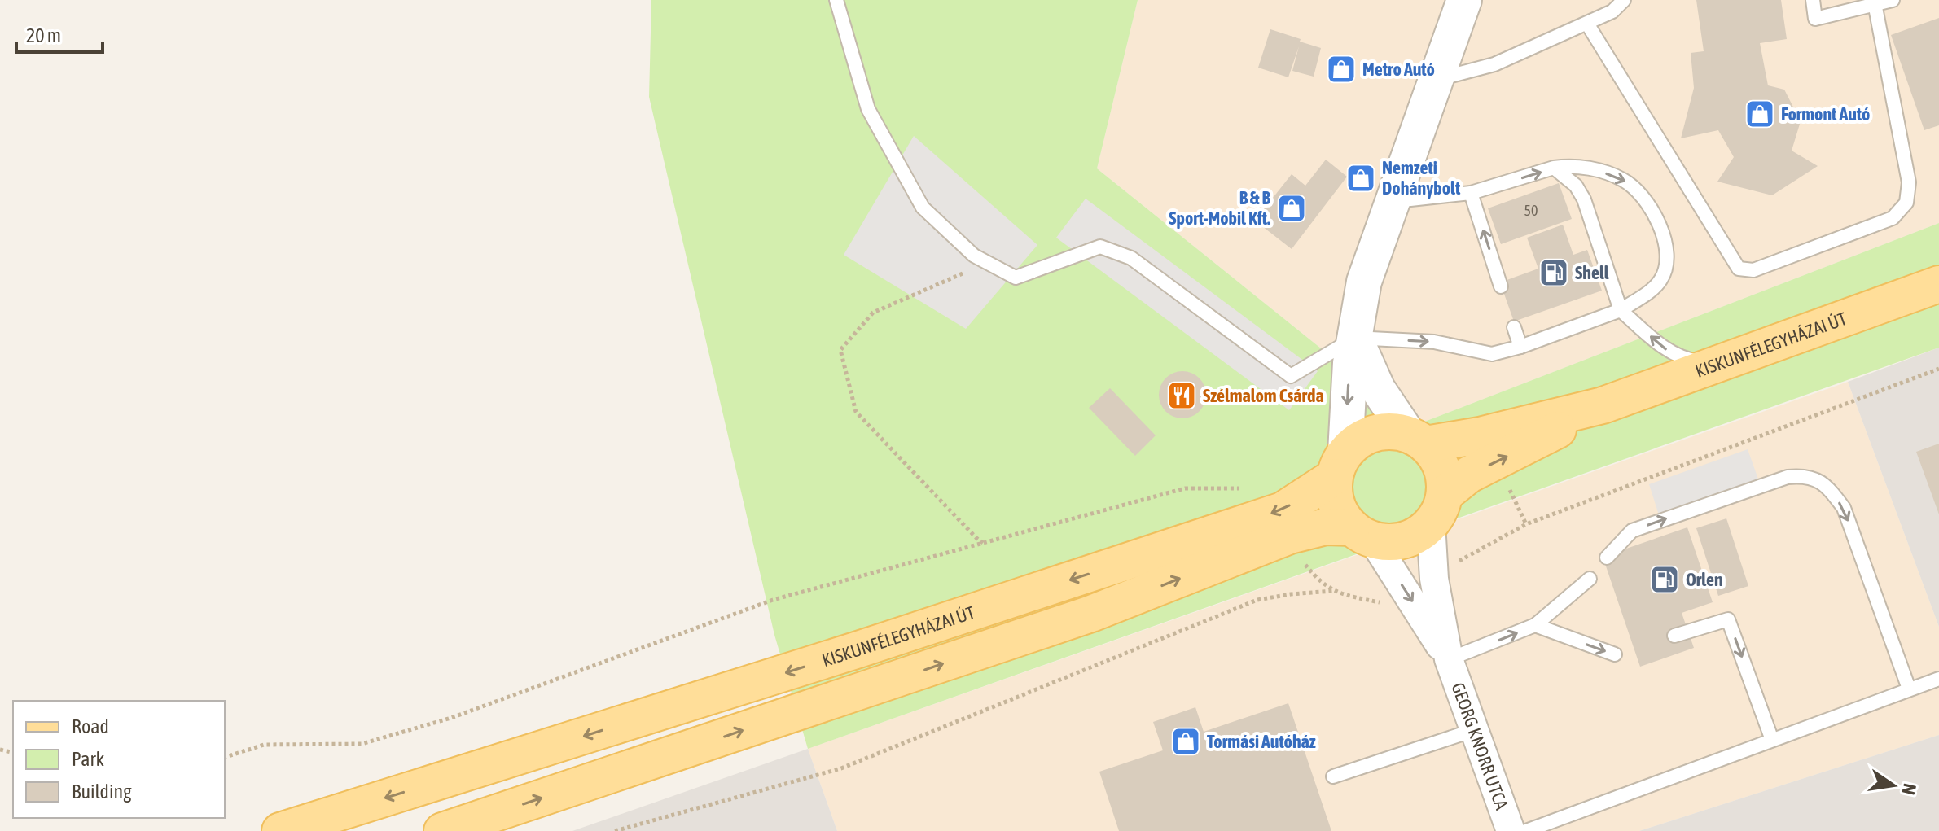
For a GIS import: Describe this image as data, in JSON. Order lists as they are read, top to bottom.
{
  "streets": {
    "main road": ["KISKUNFÉLEGYHÁZAI ÚT"],
    "street": ["GEORG KNORR UTCA"]
  },
  "crossings": [
    ["KISKUNFÉLEGYHÁZAI ÚT", "GEORG KNORR UTCA"]
  ],
  "places": {
    "shop": [
      "Metro Autó",
      "Formont Autó",
      "Nemzeti Dohánybolt",
      "B & B Sport-Mobil Kft.",
      "Tormási Autóház"
    ],
    "fuel station": ["Shell", "Orlen"],
    "restaurant": ["Szélmalom Csárda"]
  },
  "house_numbers": ["50"],
  "legend": ["Road", "Park", "Building"],
  "scale_bar": "20 m",
  "north": "right"
}
